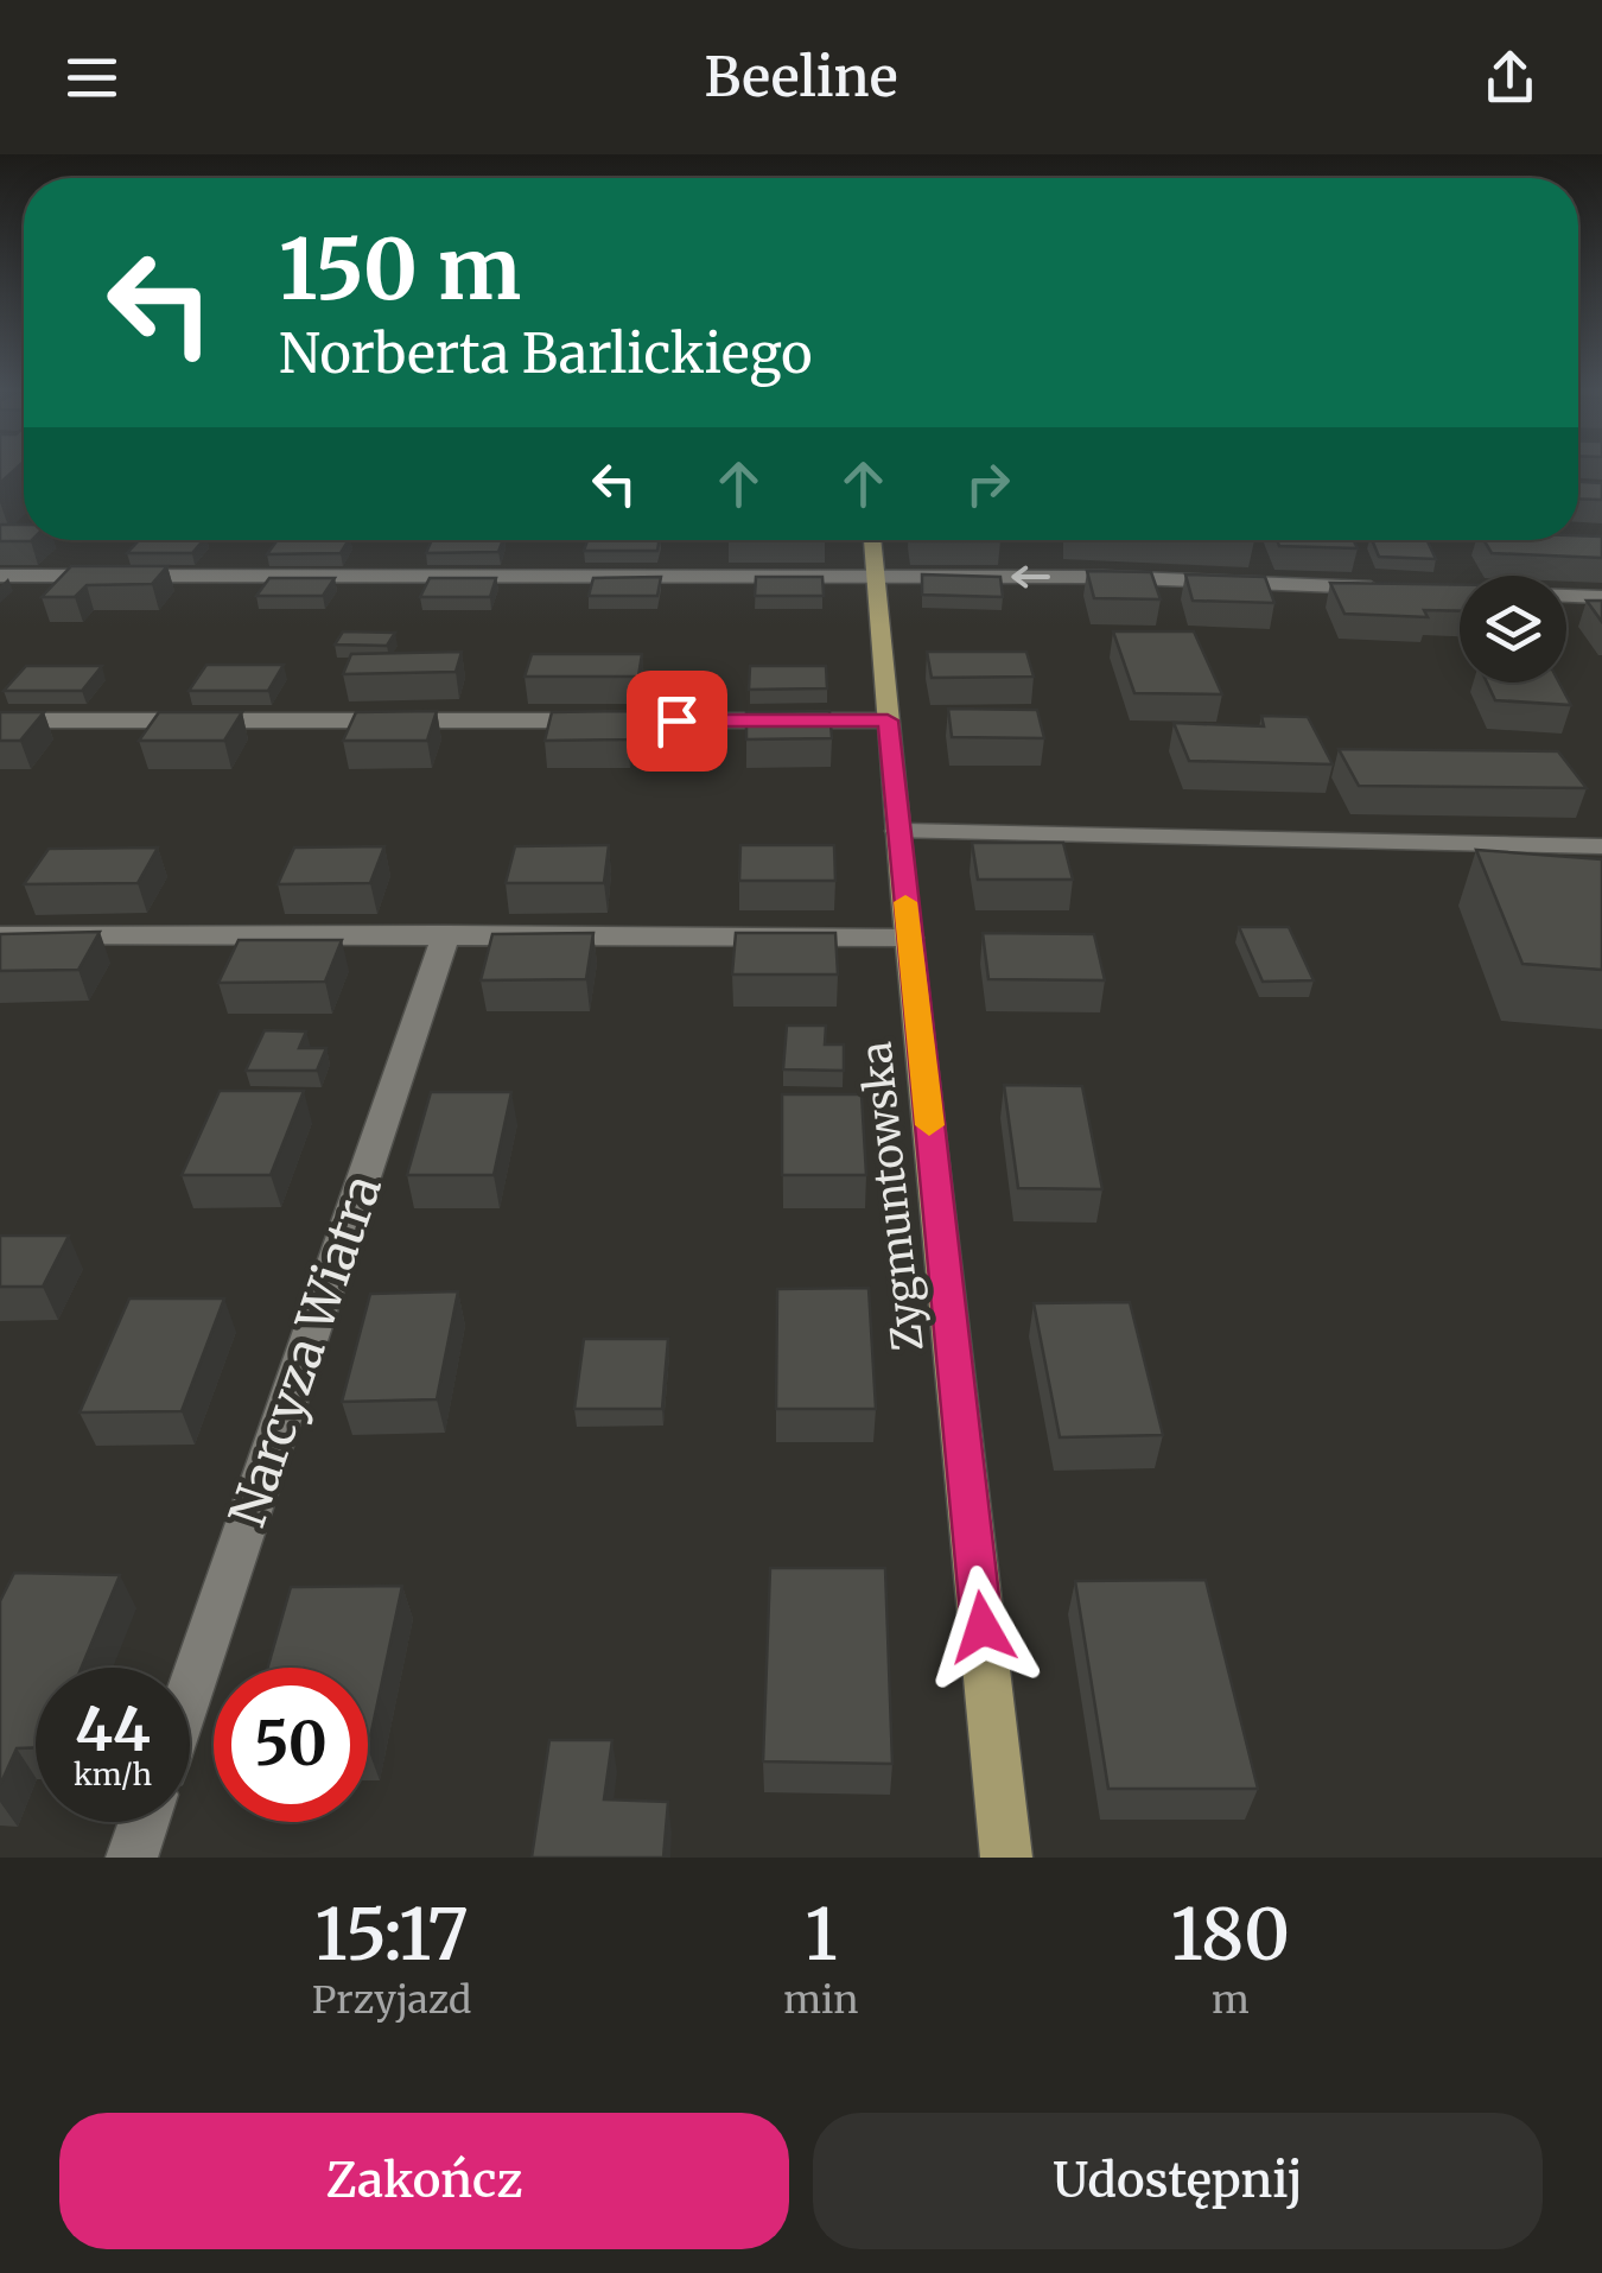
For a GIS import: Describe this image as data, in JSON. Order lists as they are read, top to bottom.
{
  "streets": {
    "main road": ["Zygmuntowska"],
    "street": ["Narcyza Wiatra"]
  },
  "page": {
    "header": "Beeline",
    "turn": ["150 m", "Norberta Barlickiego"],
    "speed": "44 km/h",
    "limit": "50",
    "eta": [
      "15:17",
      "Przyjazd",
      "1",
      "min",
      "180",
      "m"
    ],
    "buttons": ["Zakończ", "Udostępnij"]
  }
}
